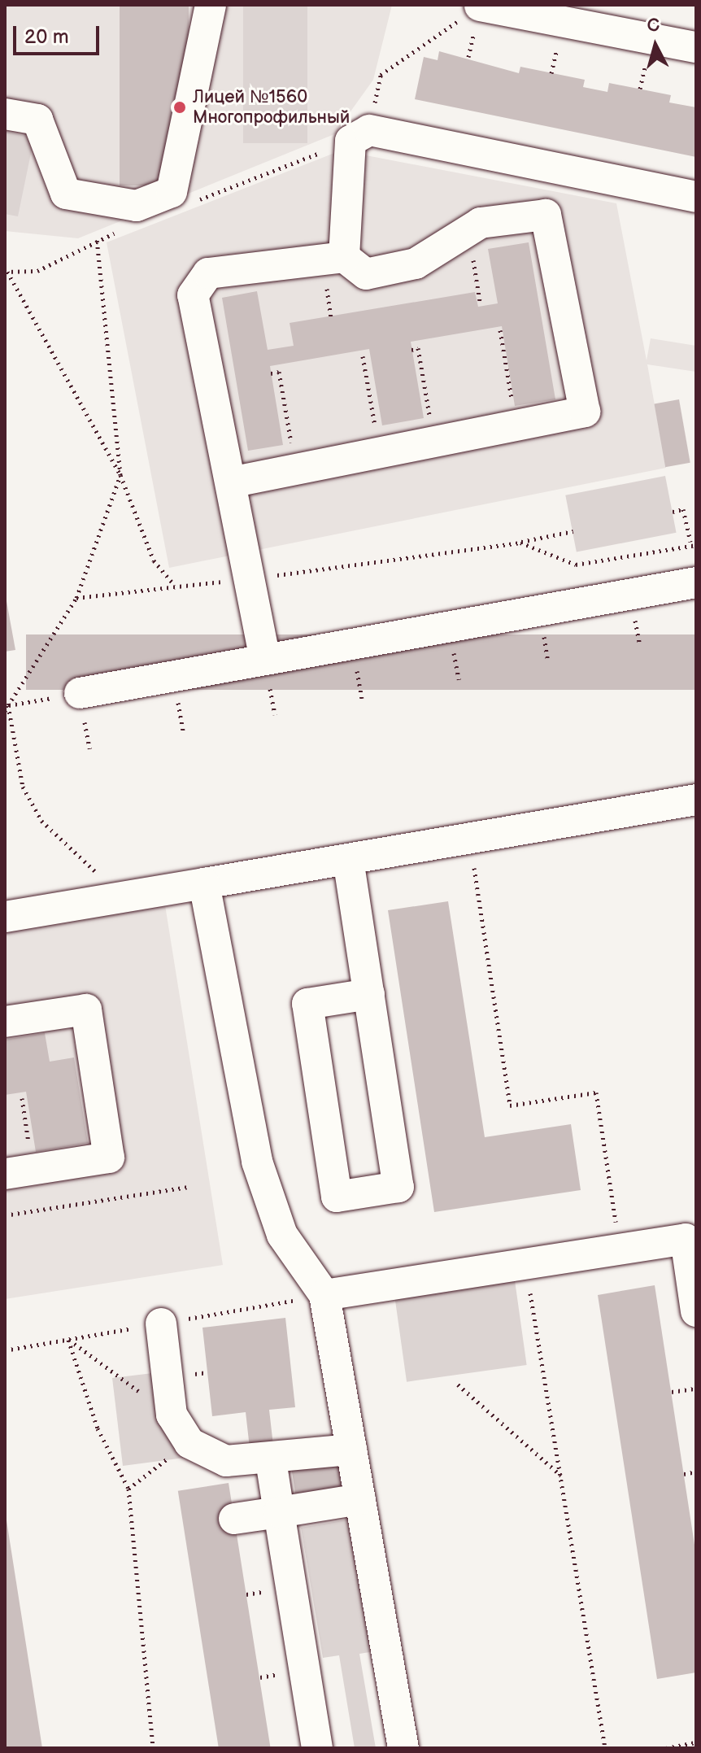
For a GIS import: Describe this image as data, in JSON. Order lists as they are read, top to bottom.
{
  "places": ["Лицей №1560 Многопрофильный"],
  "scale_bar": "20 m",
  "north": "top"
}
